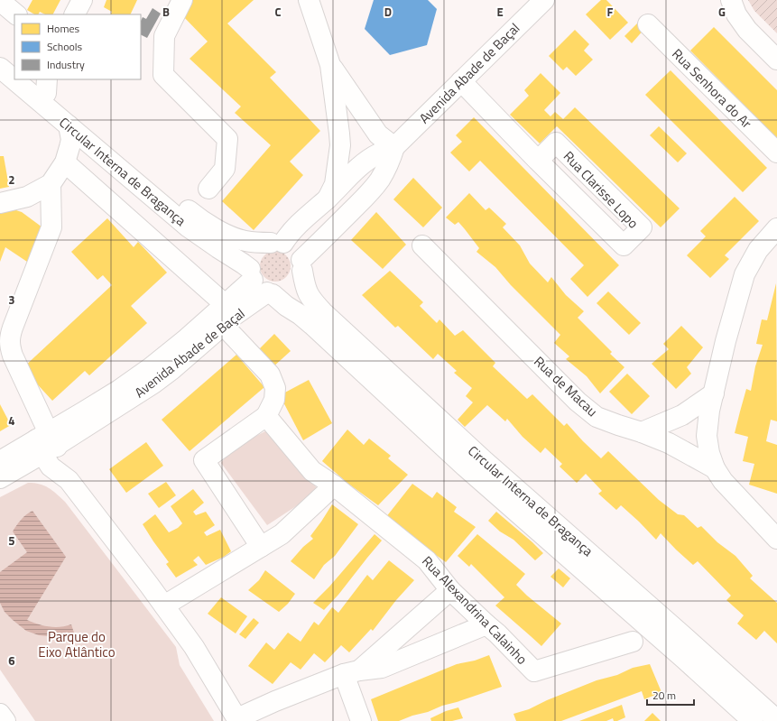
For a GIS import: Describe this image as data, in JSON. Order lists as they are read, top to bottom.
{
  "streets": {
    "street": [
      "Avenida Abade de Baçal",
      "Rua Senhora do Ar",
      "Circular Interna de Bragança",
      "Rua Clarisse Lopo",
      "Rua de Macau",
      "Rua Alexandrina Calainho"
    ]
  },
  "crossings": [
    ["Avenida Abade de Baçal", "Circular Interna de Bragança"],
    ["Avenida Abade de Baçal", "Rua Clarisse Lopo"]
  ],
  "parks": ["Parque do Eixo Atlântico"],
  "legend": ["Homes", "Schools", "Industry"],
  "scale_bar": "20 m",
  "grid": {
    "columns": [
      "B",
      "C",
      "D",
      "E",
      "F",
      "G"
    ],
    "rows": [
      "2",
      "3",
      "4",
      "5",
      "6"
    ]
  }
}
